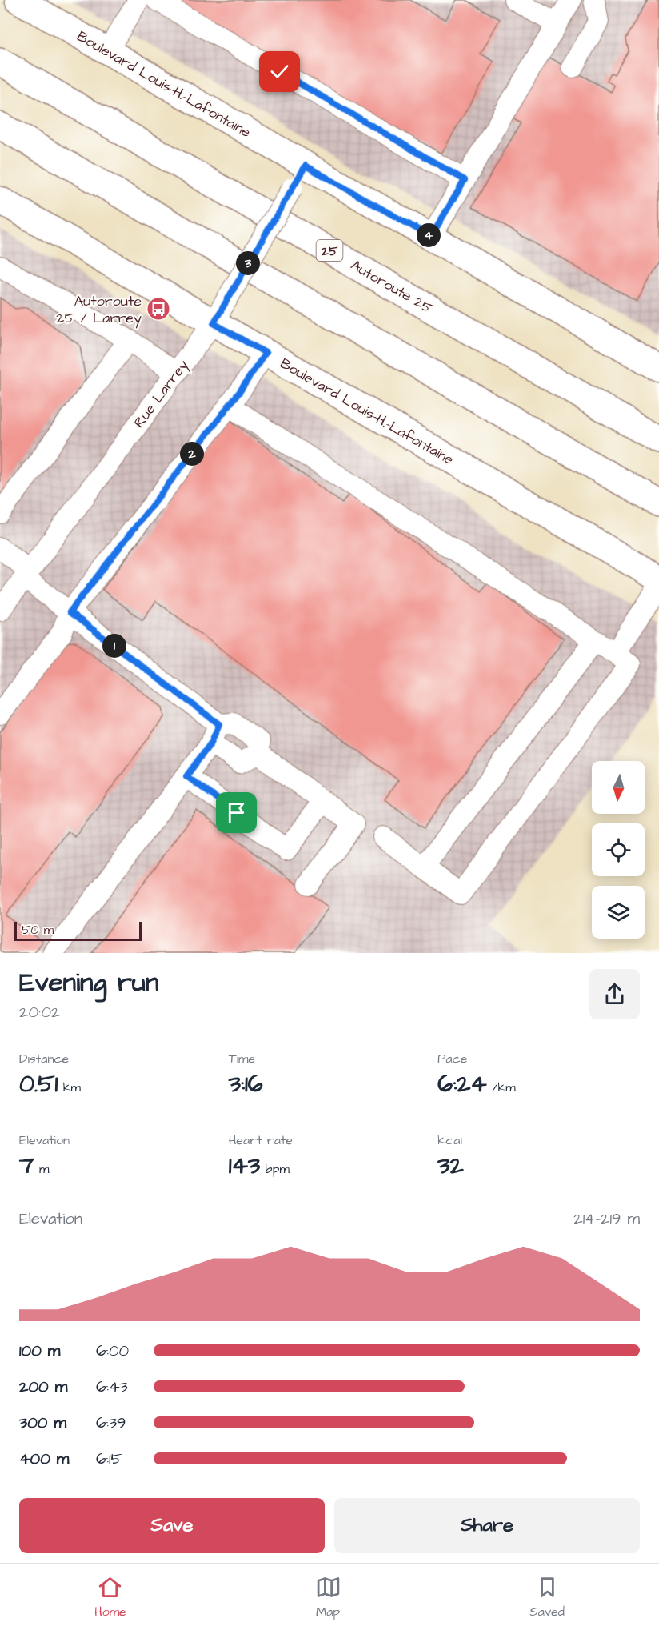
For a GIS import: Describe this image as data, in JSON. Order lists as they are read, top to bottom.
{
  "streets": {
    "main road": ["Boulevard Louis-H.-Lafontaine", "25", "Autoroute 25"],
    "street": ["Rue Larrey"]
  },
  "crossings": [
    ["Boulevard Louis-H.-Lafontaine", "Rue Larrey"]
  ],
  "places": {
    "bus stop": ["Autoroute 25 / Larrey"]
  },
  "scale_bar": "50 m",
  "north": "bottom",
  "page": {
    "pins": [
      "4",
      "3",
      "2",
      "1"
    ],
    "scale": "50 m",
    "heading": ["Evening run", "20:02"],
    "stats": [
      ["Distance", "0.51 km"],
      ["Time", "3:16"],
      ["Pace", "6:24 /km"],
      ["Elevation", "7 m"],
      ["Heart rate", "143 bpm"],
      ["kcal", "32"]
    ],
    "chart": ["Elevation", "214–219 m"],
    "list": [
      {
        "name": "100 m",
        "note": "6:00"
      },
      {
        "name": "200 m",
        "note": "6:43"
      },
      {
        "name": "300 m",
        "note": "6:39"
      },
      {
        "name": "400 m",
        "note": "6:15"
      }
    ],
    "buttons": ["Save", "Share"],
    "tabs": ["Home", "Map", "Saved"]
  }
}
